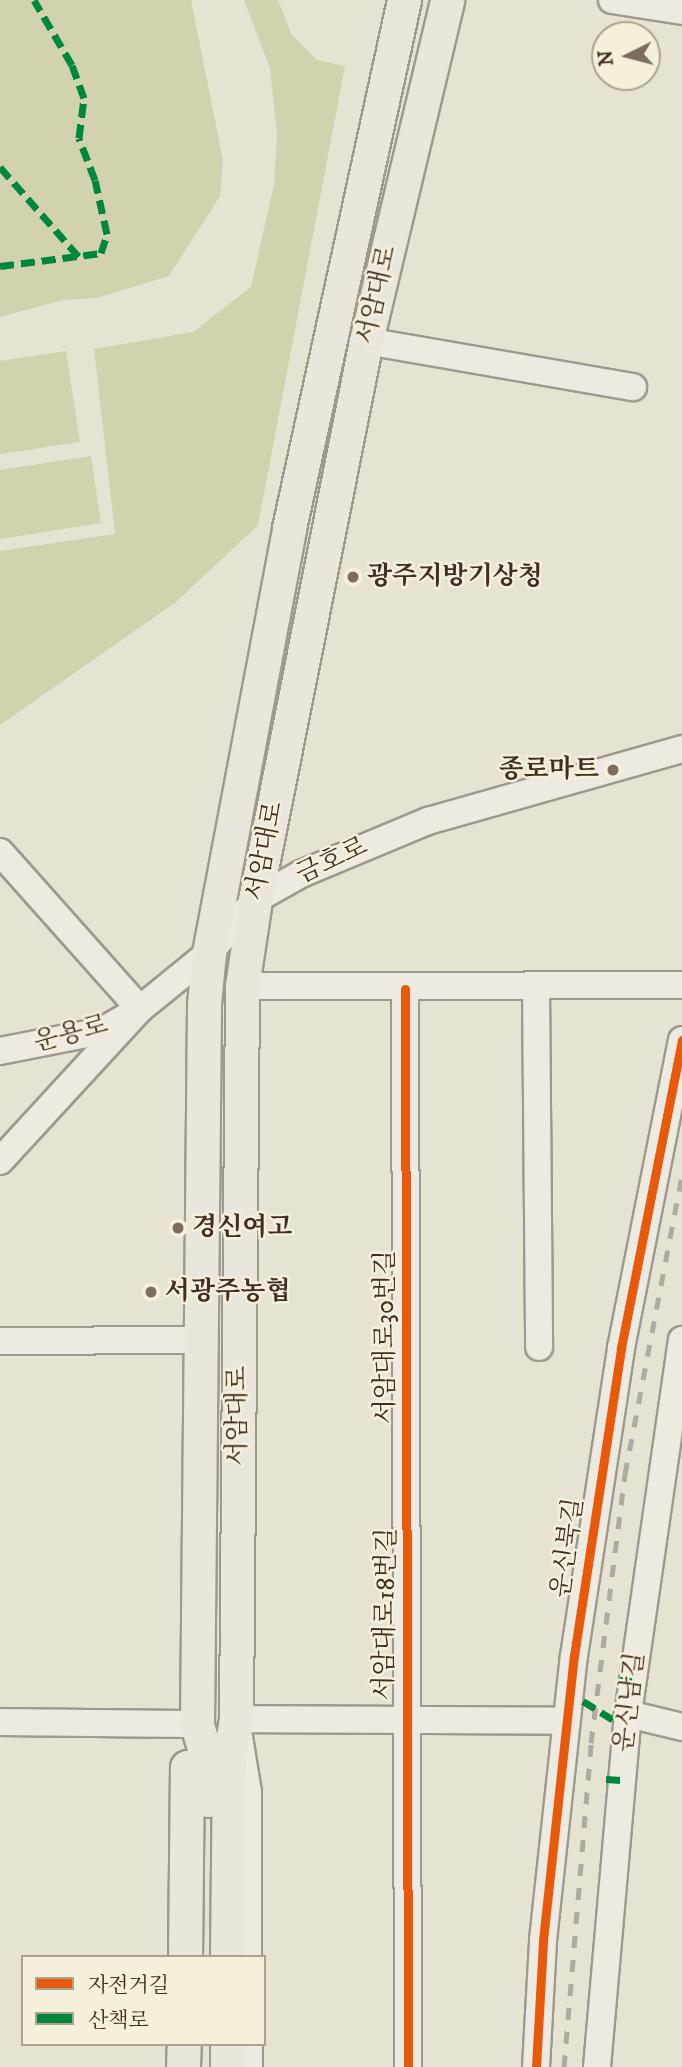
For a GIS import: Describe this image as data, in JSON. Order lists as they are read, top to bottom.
{
  "streets": {
    "main road": ["서암대로"],
    "street": [
      "금호로",
      "운용로",
      "서암대로30번길",
      "운신북길",
      "서암대로18번길",
      "운신남길"
    ]
  },
  "crossings": [
    ["서암대로", "금호로"],
    ["서암대로", "서암대로18번길"],
    ["금호로", "운용로"],
    ["서암대로30번길", "서암대로18번길"],
    ["운신북길", "서암대로18번길"]
  ],
  "places": [
    "광주지방기상청",
    "종로마트",
    "경신여고",
    "서광주농협"
  ],
  "legend": ["자전거길", "산책로"],
  "north": "left"
}
